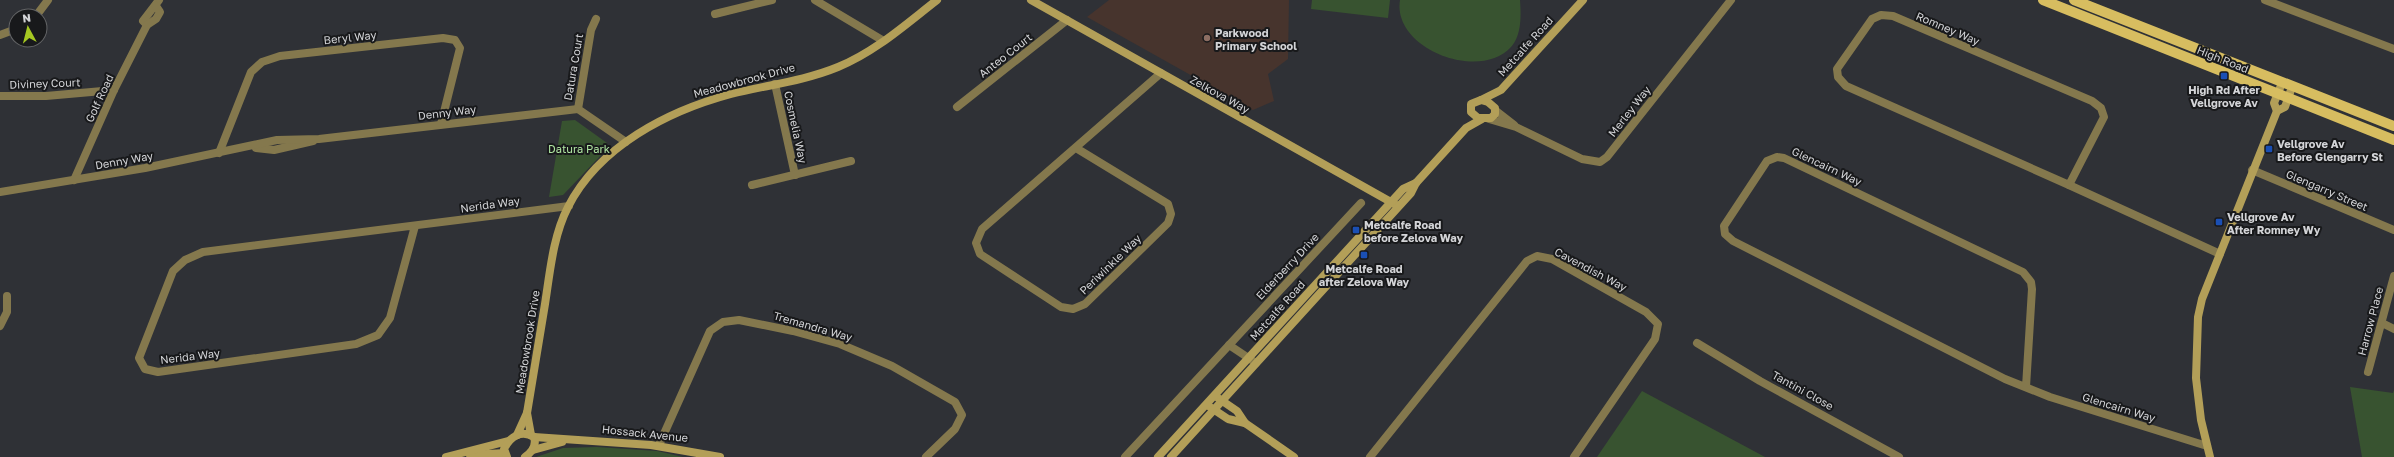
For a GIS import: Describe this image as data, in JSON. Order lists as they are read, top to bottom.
{
  "streets": {
    "main road": ["High Road"],
    "street": [
      "Romney Way",
      "Beryl Way",
      "Metcalfe Road",
      "Anteo Court",
      "Datura Court",
      "Meadowbrook Drive",
      "Diviney Court",
      "Zelkova Way",
      "Golf Road",
      "Merley Way",
      "Denny Way",
      "Cosmelia Way",
      "Glencairn Way",
      "Glengarry Street",
      "Nerida Way",
      "Periwinkle Way",
      "Elderberry Drive",
      "Cavendish Way",
      "Harrow Place",
      "Tremandra Way",
      "Tantini Close",
      "Hossack Avenue"
    ]
  },
  "crossings": [
    ["Beryl Way", "Denny Way"],
    ["Metcalfe Road", "Zelkova Way"],
    ["Metcalfe Road", "Merley Way"],
    ["Anteo Court", "Zelkova Way"],
    ["Datura Court", "Meadowbrook Drive"],
    ["Datura Court", "Denny Way"],
    ["Meadowbrook Drive", "Cosmelia Way"],
    ["Meadowbrook Drive", "Nerida Way"],
    ["Meadowbrook Drive", "Hossack Avenue"],
    ["Diviney Court", "Golf Road"],
    ["Zelkova Way", "Periwinkle Way"],
    ["Golf Road", "Denny Way"],
    ["Tremandra Way", "Hossack Avenue"]
  ],
  "parks": ["Datura Park"],
  "places": {
    "other": ["Parkwood Primary School"],
    "transit": [
      "High Rd After Vellgrove Av",
      "Vellgrove Av Before Glengarry St",
      "Vellgrove Av After Romney Wy",
      "Metcalfe Road before Zelova Way",
      "Metcalfe Road after Zelova Way"
    ]
  },
  "north": "top"
}
